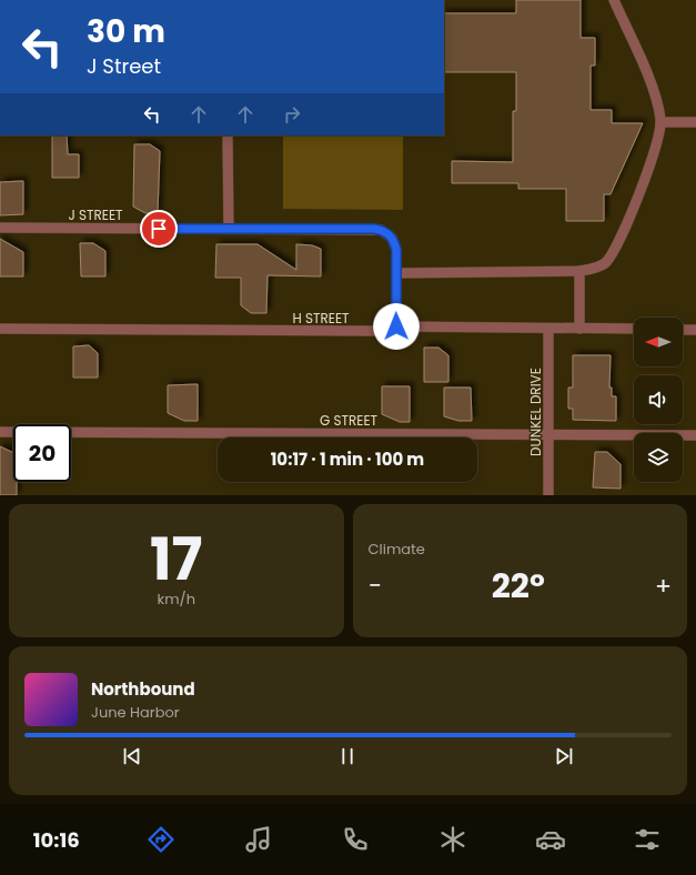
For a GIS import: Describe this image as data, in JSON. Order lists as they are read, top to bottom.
{
  "streets": {
    "lane": [
      "J STREET",
      "H STREET",
      "DUNKEL DRIVE",
      "G STREET"
    ]
  },
  "crossings": [
    ["J STREET", "H STREET"],
    ["H STREET", "DUNKEL DRIVE"],
    ["DUNKEL DRIVE", "G STREET"]
  ],
  "north": "left",
  "page": {
    "turn": ["30 m", "J Street"],
    "limit": "20",
    "trip": "10:17 · 1 min · 100 m",
    "tile": [
      ["17", "km/h"],
      "Climate"
    ],
    "heat": ["−", "22°", "+"],
    "song": ["Northbound", "June Harbor"],
    "tabs": "10:16"
  }
}
